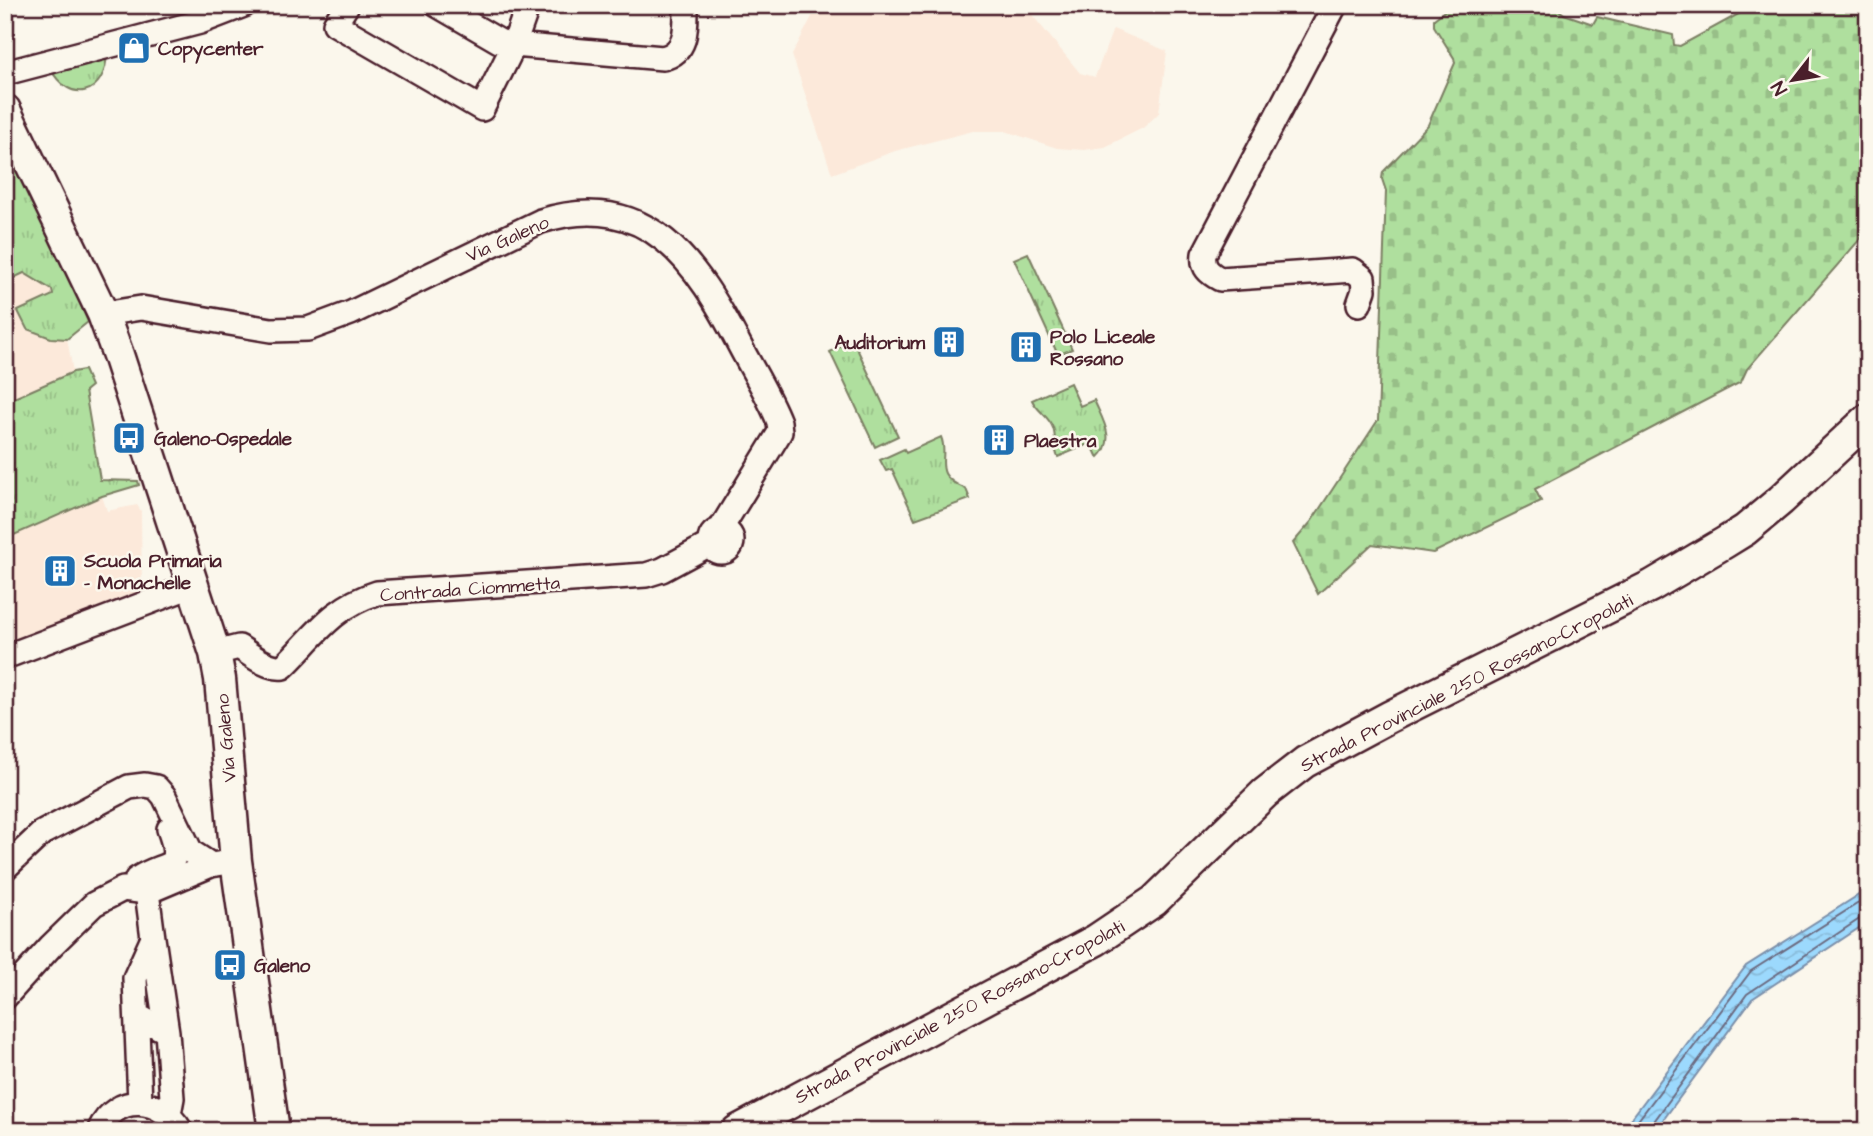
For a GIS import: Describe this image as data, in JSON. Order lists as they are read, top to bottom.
{
  "streets": {
    "main road": ["Via Galeno", "Strada Provinciale 250 Rossano-Cropolati"],
    "street": ["Contrada Ciommetta"]
  },
  "crossings": [
    ["Via Galeno", "Contrada Ciommetta"]
  ],
  "places": {
    "shop": ["Copycenter"],
    "building": [
      "Auditorium",
      "Polo Liceale Rossano",
      "Plaestra",
      "Scuola Primaria - Monachelle"
    ],
    "bus stop": ["Galeno-Ospedale", "Galeno"]
  },
  "north": "bottom left"
}
